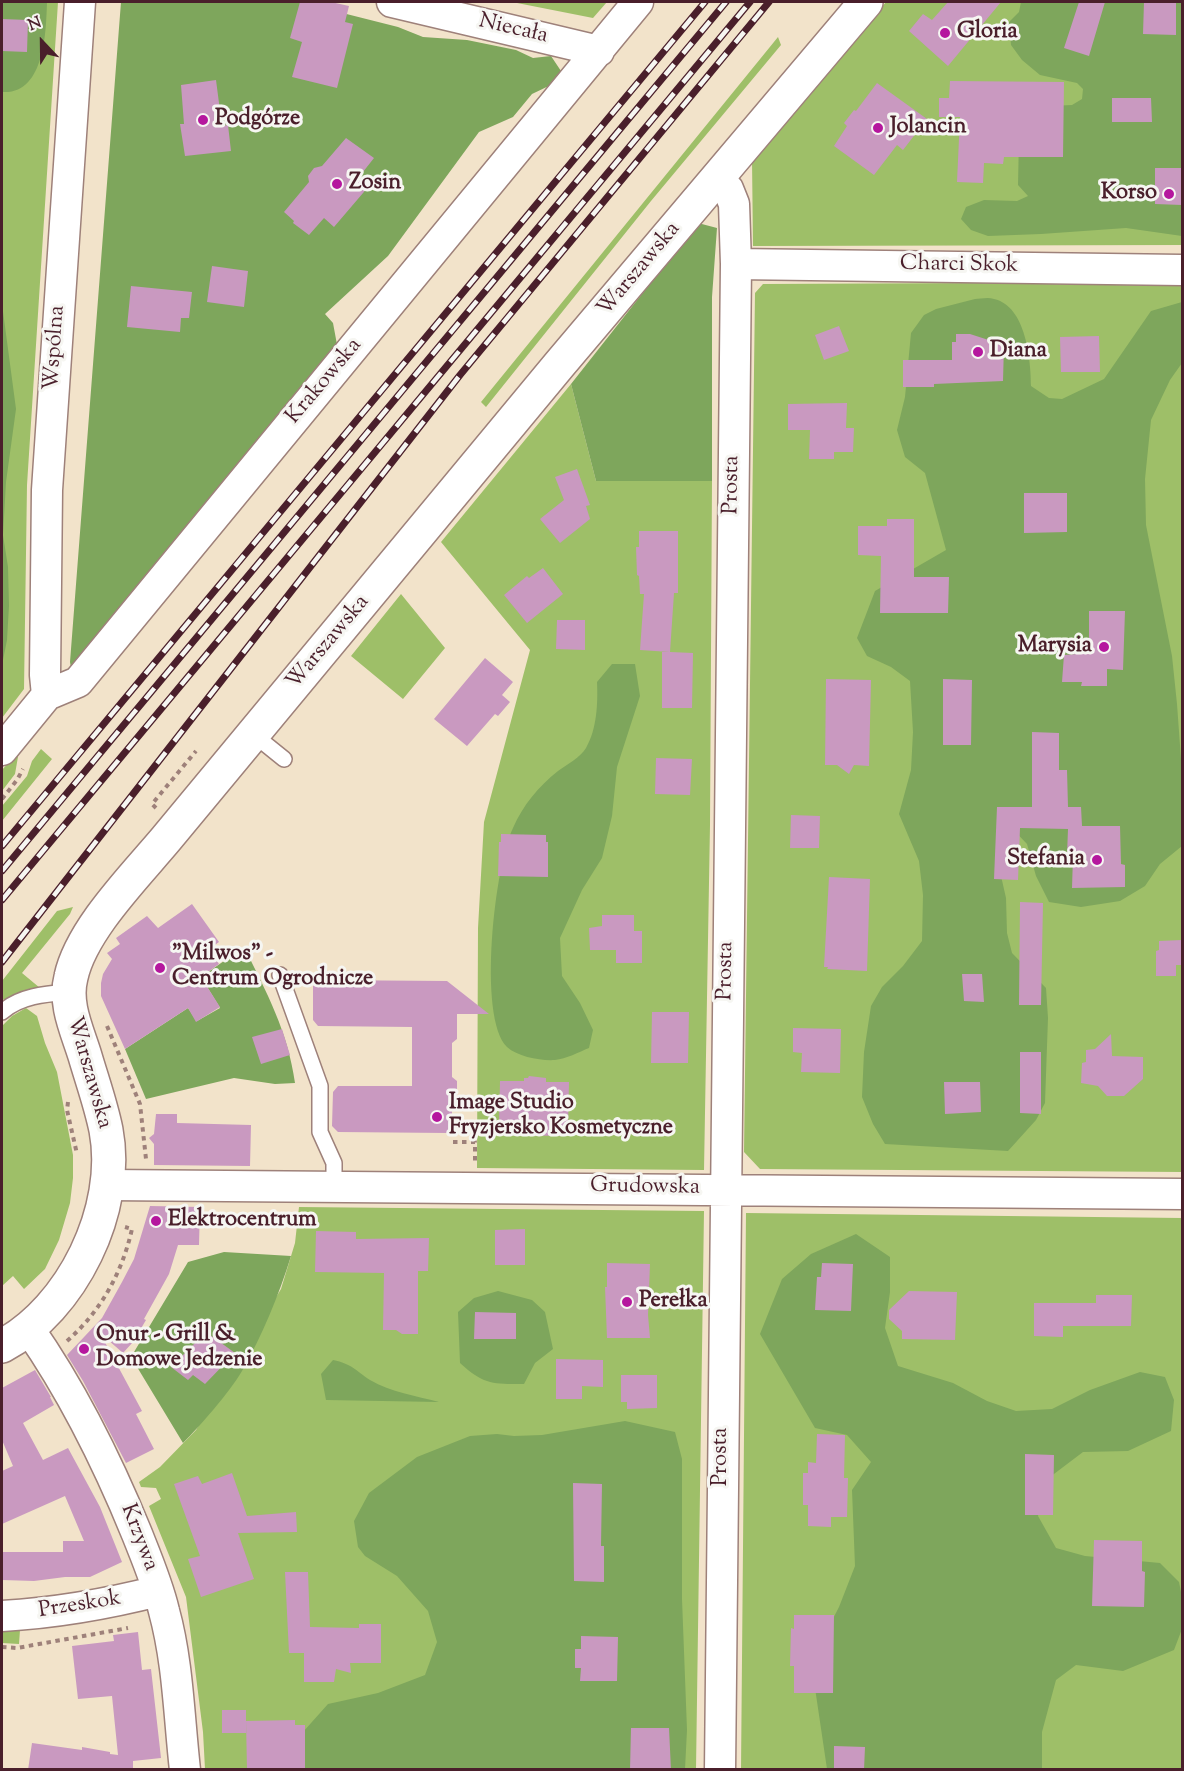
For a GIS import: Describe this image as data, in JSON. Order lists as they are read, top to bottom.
{
  "streets": {
    "street": [
      "Niecała",
      "Charci Skok",
      "Warszawska",
      "Wspólna",
      "Krakowska",
      "Prosta",
      "Grudowska",
      "Krzywa",
      "Przeskok"
    ]
  },
  "crossings": [
    ["Niecała", "Krakowska"],
    ["Charci Skok", "Prosta"],
    ["Warszawska", "Prosta"],
    ["Warszawska", "Grudowska"],
    ["Warszawska", "Krzywa"],
    ["Wspólna", "Krakowska"],
    ["Prosta", "Grudowska"],
    ["Krzywa", "Przeskok"]
  ],
  "places": [
    "Gloria",
    "Podgórze",
    "Jolancin",
    "Zosin",
    "Korso",
    "Diana",
    "Marysia",
    "Stefania",
    "\"Milwos\" - Centrum Ogrodnicze",
    "Image Studio Fryzjersko Kosmetyczne",
    "Elektrocentrum",
    "Perełka",
    "Onur - Grill & Domowe Jedzenie"
  ],
  "north": "top"
}
